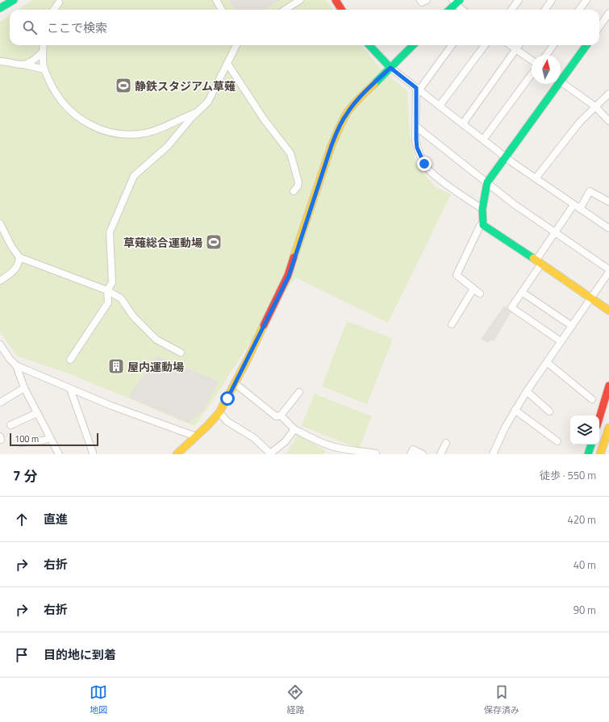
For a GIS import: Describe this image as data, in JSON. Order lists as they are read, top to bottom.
{
  "places": {
    "sports": ["静鉄スタジアム草薙", "草薙総合運動場"],
    "building": ["屋内運動場"]
  },
  "scale_bar": "100 m",
  "north": "top",
  "page": {
    "search": "ここで検索",
    "scale": "100 m",
    "heading": ["7 分", "徒歩 · 550 m"],
    "list": [
      ["直進", "420 m"],
      ["右折", "40 m"],
      ["右折", "90 m"],
      "目的地に到着"
    ],
    "nav": ["地図", "経路", "保存済み"]
  }
}
